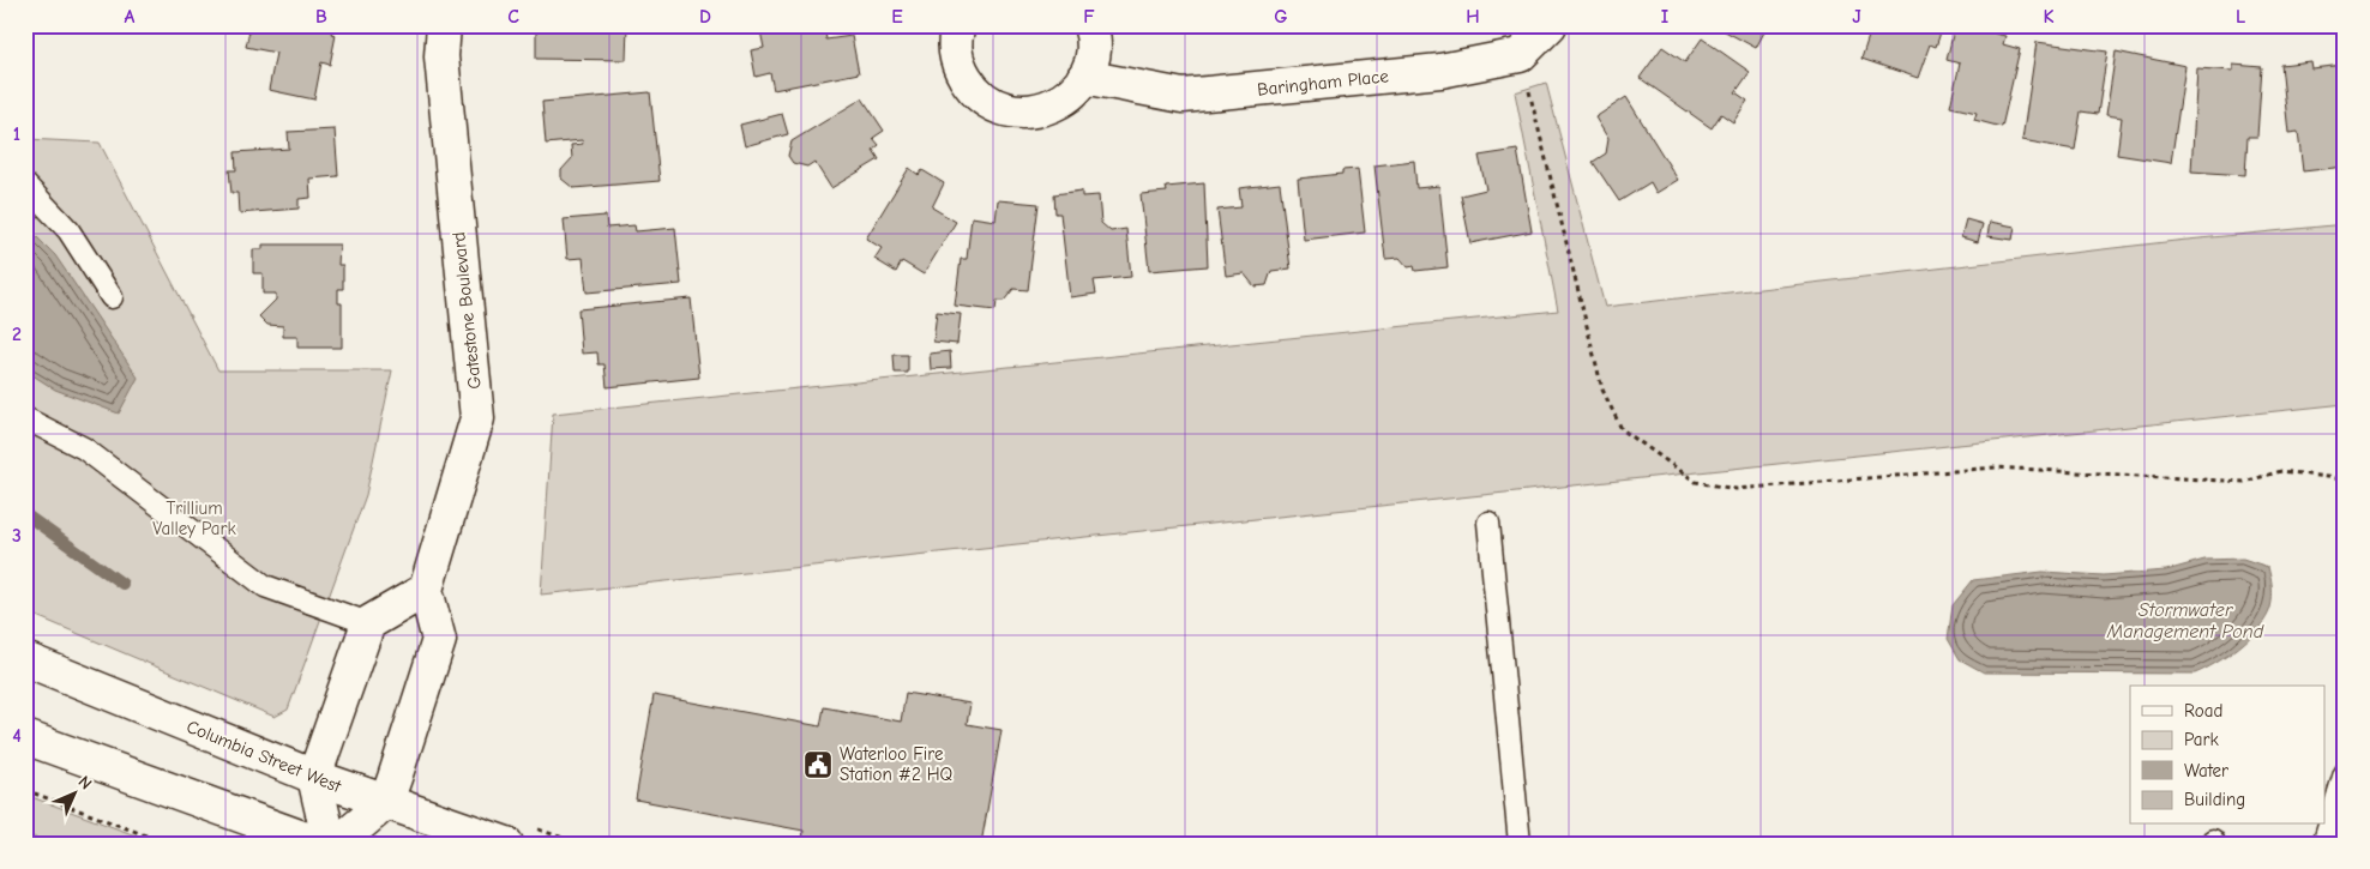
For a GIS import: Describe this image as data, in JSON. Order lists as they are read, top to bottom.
{
  "streets": {
    "street": ["Baringham Place", "Gatestone Boulevard", "Columbia Street West"]
  },
  "water": ["Stormwater Management Pond"],
  "parks": ["Trillium Valley Park"],
  "places": {
    "public building": ["Waterloo Fire Station #2 HQ"]
  },
  "legend": [
    "Road",
    "Park",
    "Water",
    "Building"
  ],
  "north": "top right",
  "grid": {
    "columns": [
      "A",
      "B",
      "C",
      "D",
      "E",
      "F",
      "G",
      "H",
      "I",
      "J",
      "K",
      "L"
    ],
    "rows": [
      "1",
      "2",
      "3",
      "4"
    ]
  }
}
